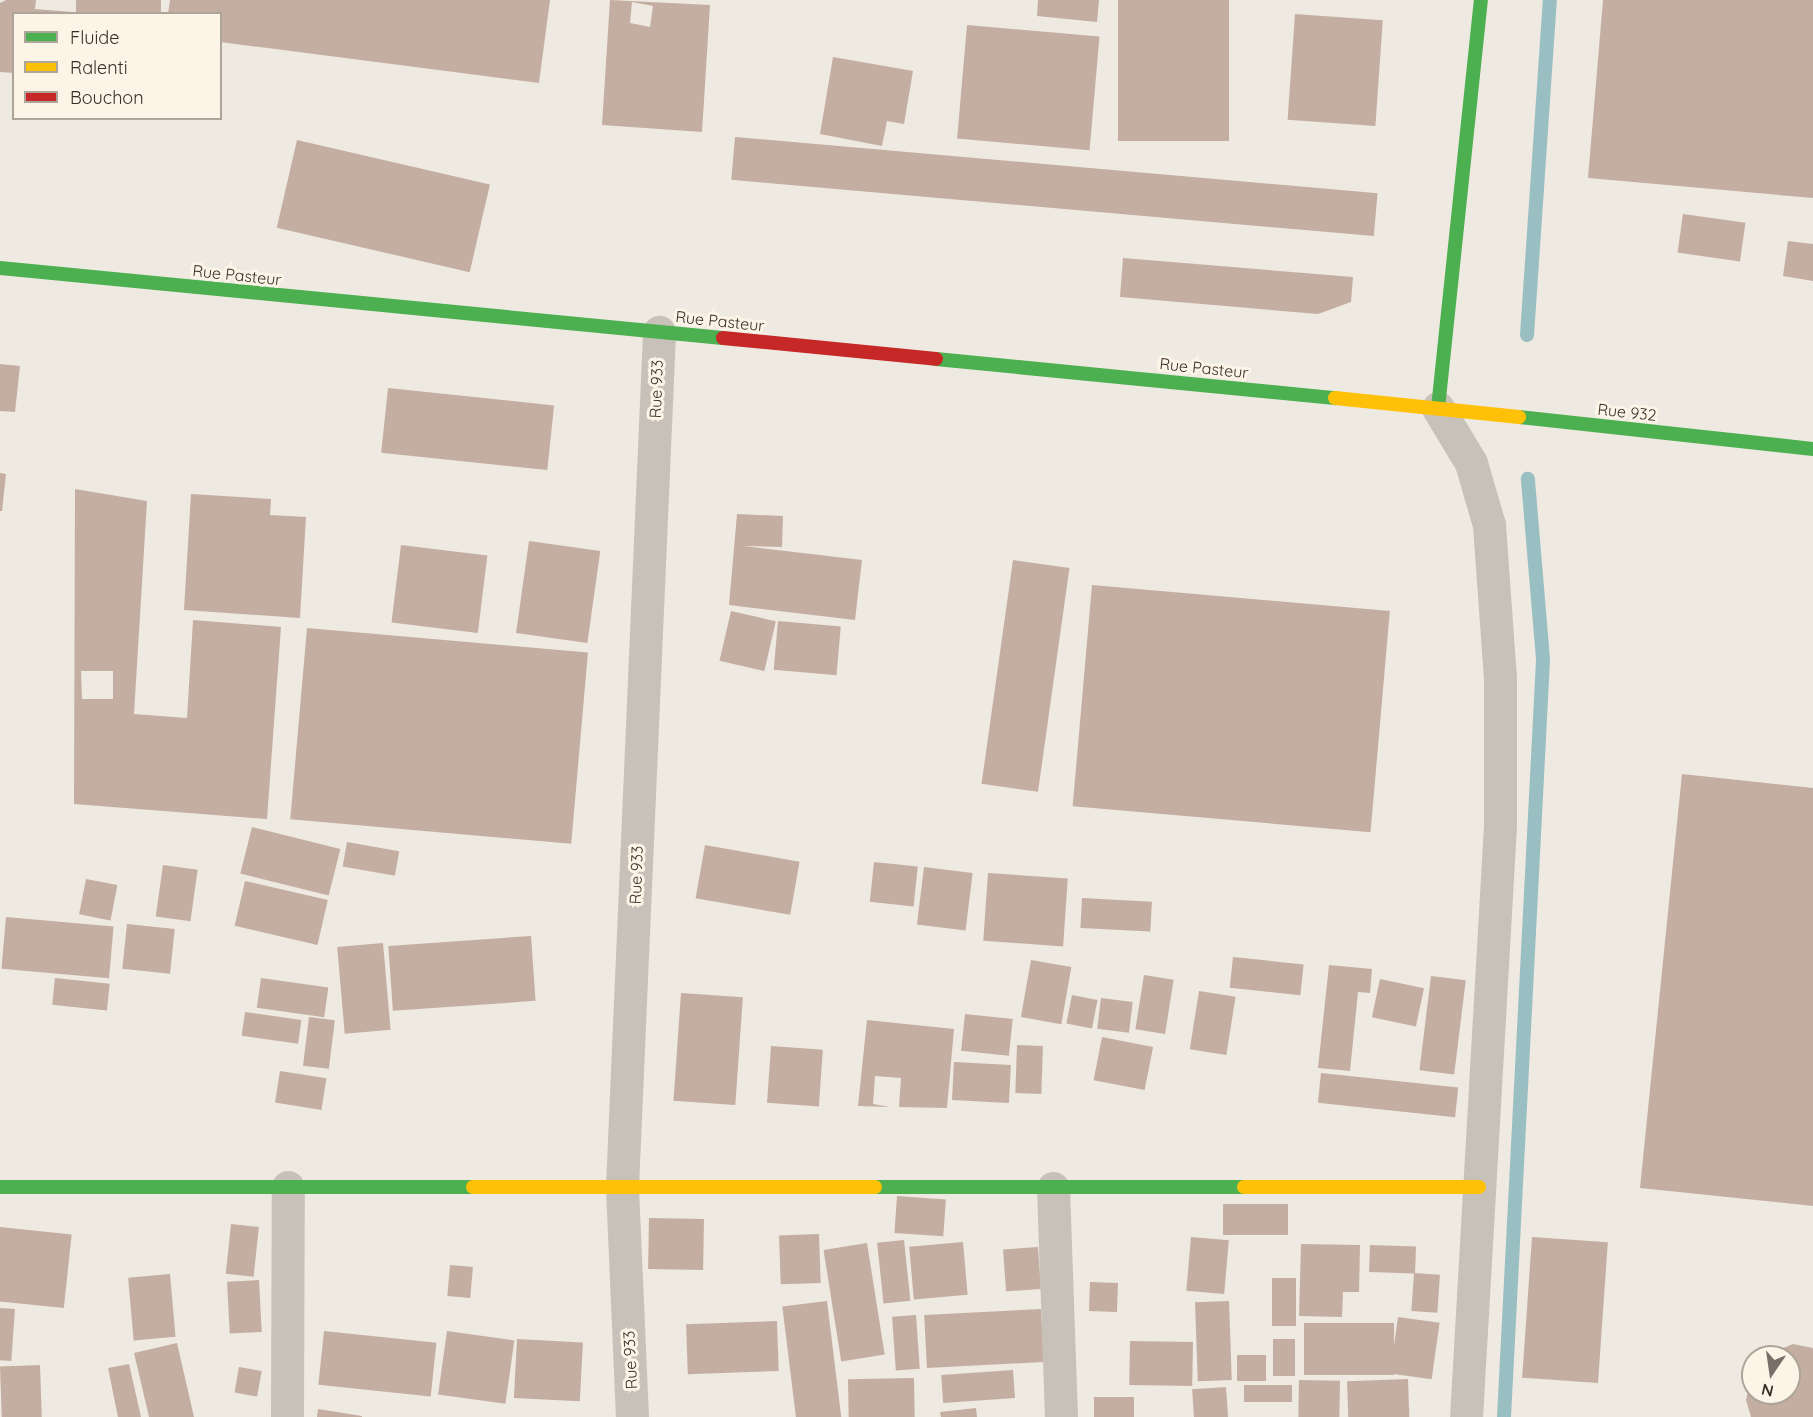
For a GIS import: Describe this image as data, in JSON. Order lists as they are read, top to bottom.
{
  "streets": {
    "street": ["Rue Pasteur", "Rue 933", "Rue 932"]
  },
  "crossings": [
    ["Rue Pasteur", "Rue 933"],
    ["Rue Pasteur", "Rue 932"]
  ],
  "legend": ["Fluide", "Ralenti", "Bouchon"],
  "north": "bottom"
}
